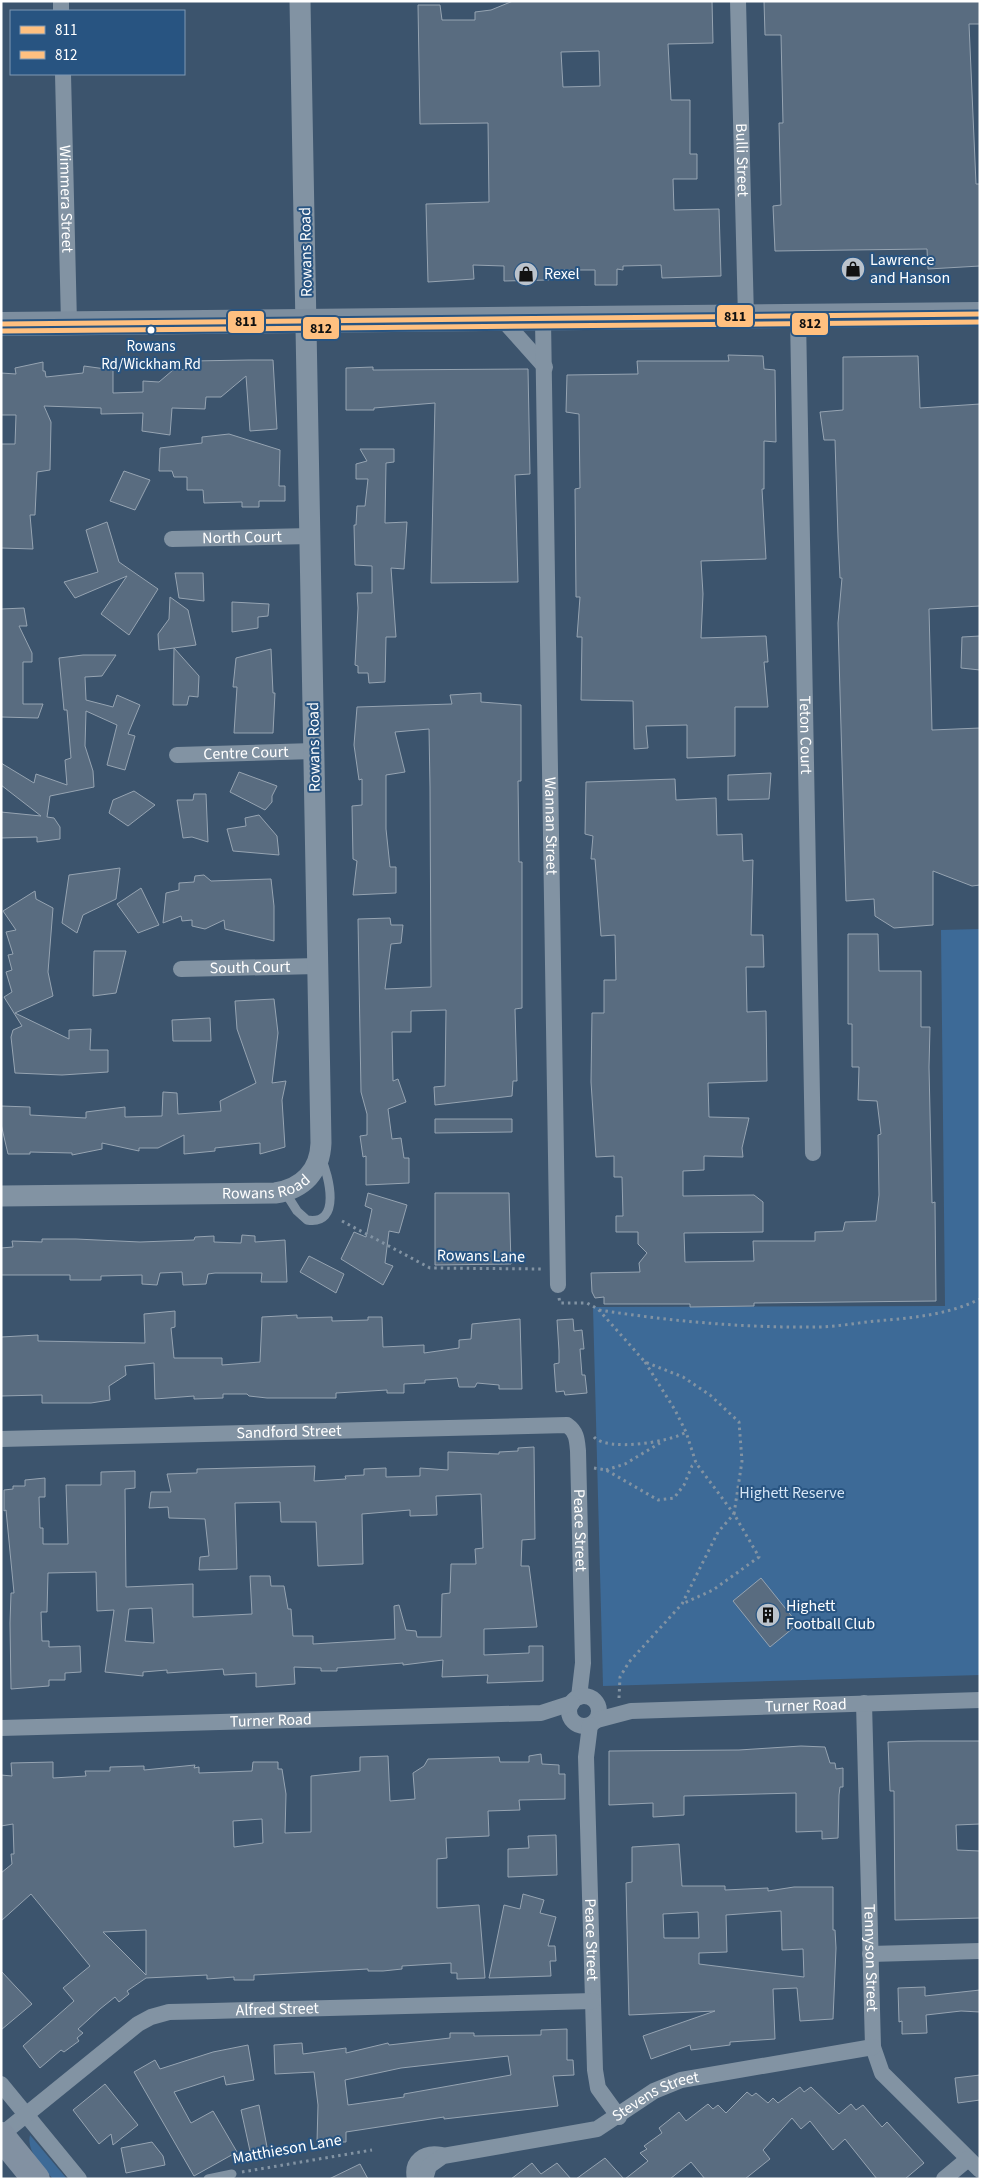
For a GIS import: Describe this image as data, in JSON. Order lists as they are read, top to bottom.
{
  "streets": {
    "street": [
      "Bulli Street",
      "Wimmera Street",
      "Rowans Road",
      "North Court",
      "Teton Court",
      "Centre Court",
      "Wannan Street",
      "South Court",
      "Sandford Street",
      "Peace Street",
      "Turner Road",
      "Tennyson Street",
      "Alfred Street",
      "Stevens Street"
    ],
    "lane": ["Matthieson Lane"],
    "path": ["Rowans Lane"]
  },
  "crossings": [
    ["Rowans Road", "North Court"],
    ["Rowans Road", "Centre Court"],
    ["Rowans Road", "South Court"],
    ["Sandford Street", "Peace Street"],
    ["Peace Street", "Turner Road"],
    ["Peace Street", "Alfred Street"],
    ["Peace Street", "Stevens Street"],
    ["Turner Road", "Tennyson Street"],
    ["Tennyson Street", "Stevens Street"]
  ],
  "parks": ["Highett Reserve"],
  "places": {
    "shop": ["Lawrence and Hanson", "Rexel"],
    "other": ["Rowans Rd/Wickham Rd"],
    "building": ["Highett Football Club"]
  },
  "lines": ["transit line 811", "transit line 812"],
  "legend": ["811", "812"]
}
